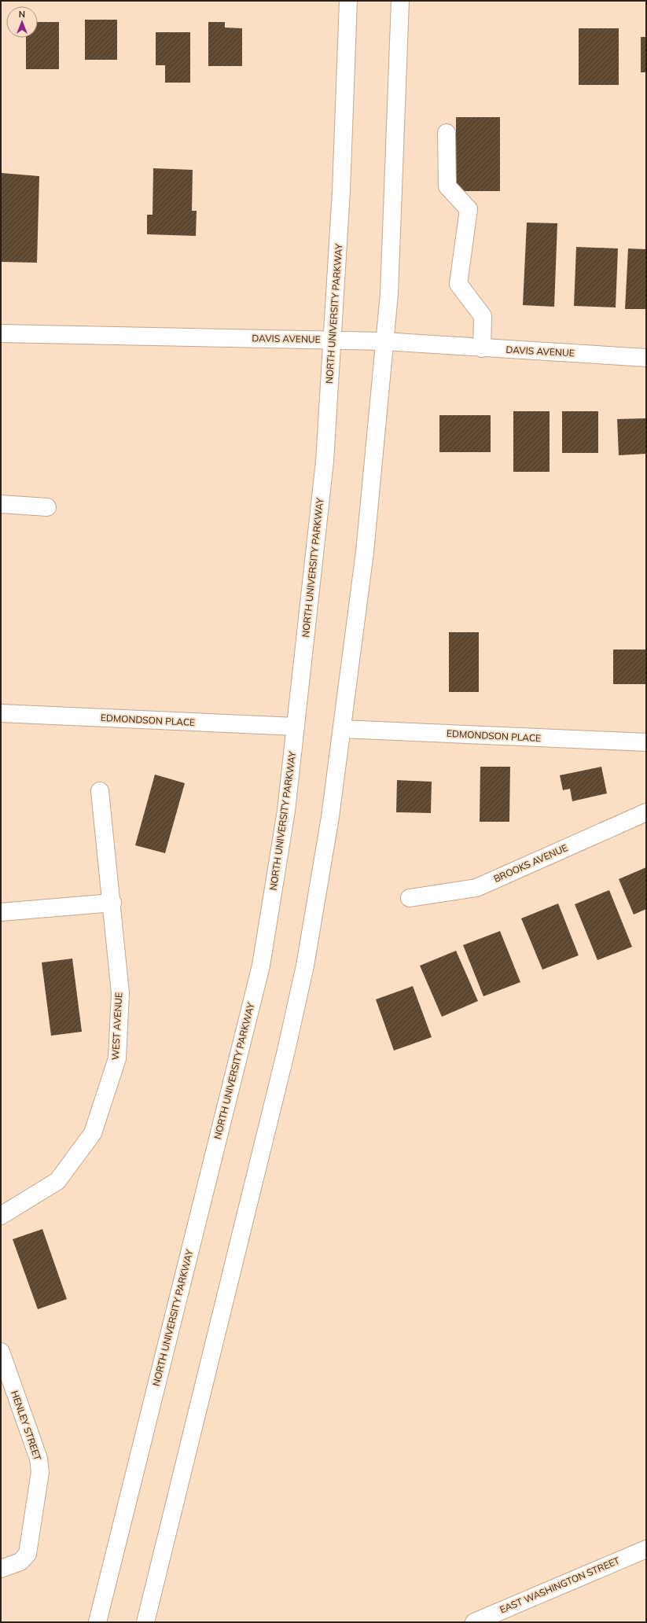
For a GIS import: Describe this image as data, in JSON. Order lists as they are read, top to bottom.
{
  "streets": {
    "main road": [
      "NORTH UNIVERSITY PARKWAY",
      "DAVIS AVENUE",
      "EDMONDSON PLACE",
      "BROOKS AVENUE",
      "WEST AVENUE",
      "HENLEY STREET",
      "EAST WASHINGTON STREET"
    ]
  },
  "crossings": [
    ["NORTH UNIVERSITY PARKWAY", "DAVIS AVENUE"],
    ["NORTH UNIVERSITY PARKWAY", "EDMONDSON PLACE"]
  ],
  "north": "top"
}
